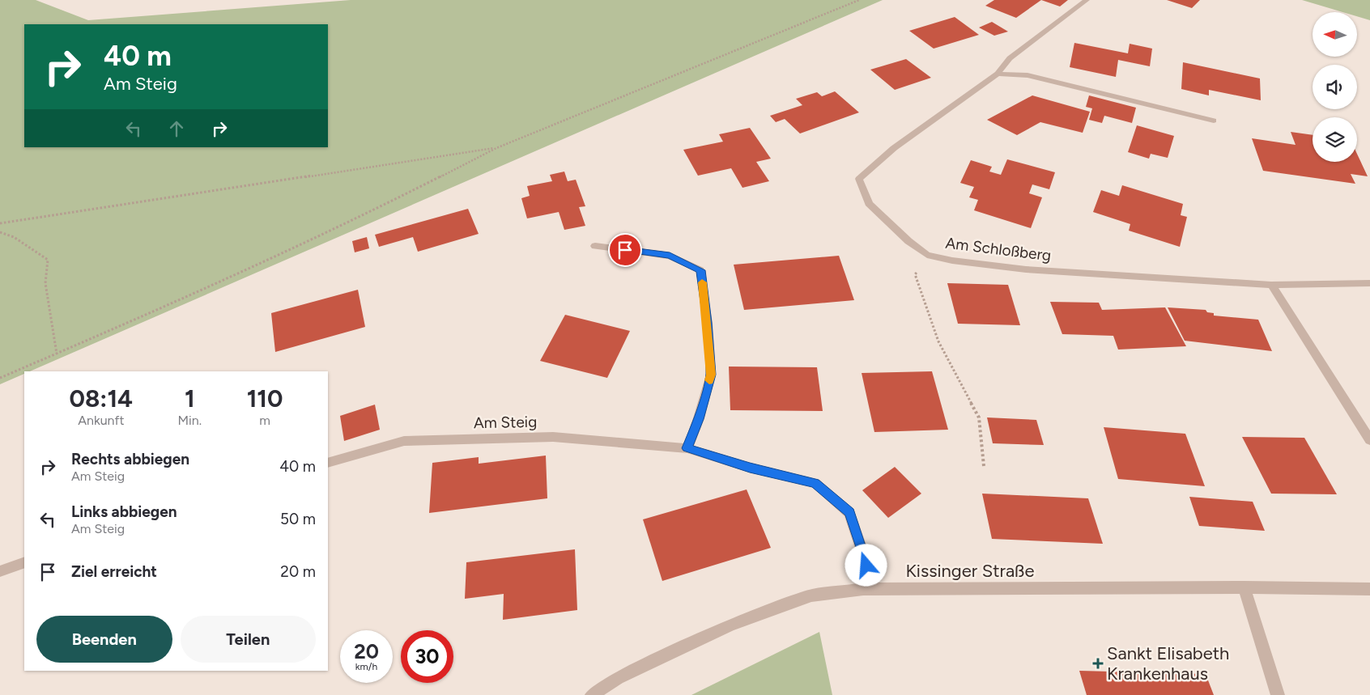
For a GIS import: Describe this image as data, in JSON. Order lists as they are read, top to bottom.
{
  "streets": {
    "street": ["Am Schloßberg", "Am Steig", "Kissinger Straße"]
  },
  "crossings": [
    ["Am Steig", "Kissinger Straße"]
  ],
  "places": {
    "health": ["Sankt Elisabeth Krankenhaus"]
  },
  "north": "left",
  "page": {
    "turn": ["40 m", "Am Steig"],
    "eta": [
      "08:14",
      "Ankunft",
      "1",
      "Min.",
      "110",
      "m"
    ],
    "list": [
      {
        "name": "Rechts abbiegen",
        "note": "Am Steig",
        "value": "40 m"
      },
      {
        "name": "Links abbiegen",
        "note": "Am Steig",
        "value": "50 m"
      },
      {
        "name": "Ziel erreicht",
        "value": "20 m"
      }
    ],
    "buttons": ["Beenden", "Teilen"],
    "speed": "20 km/h",
    "limit": "30"
  }
}
